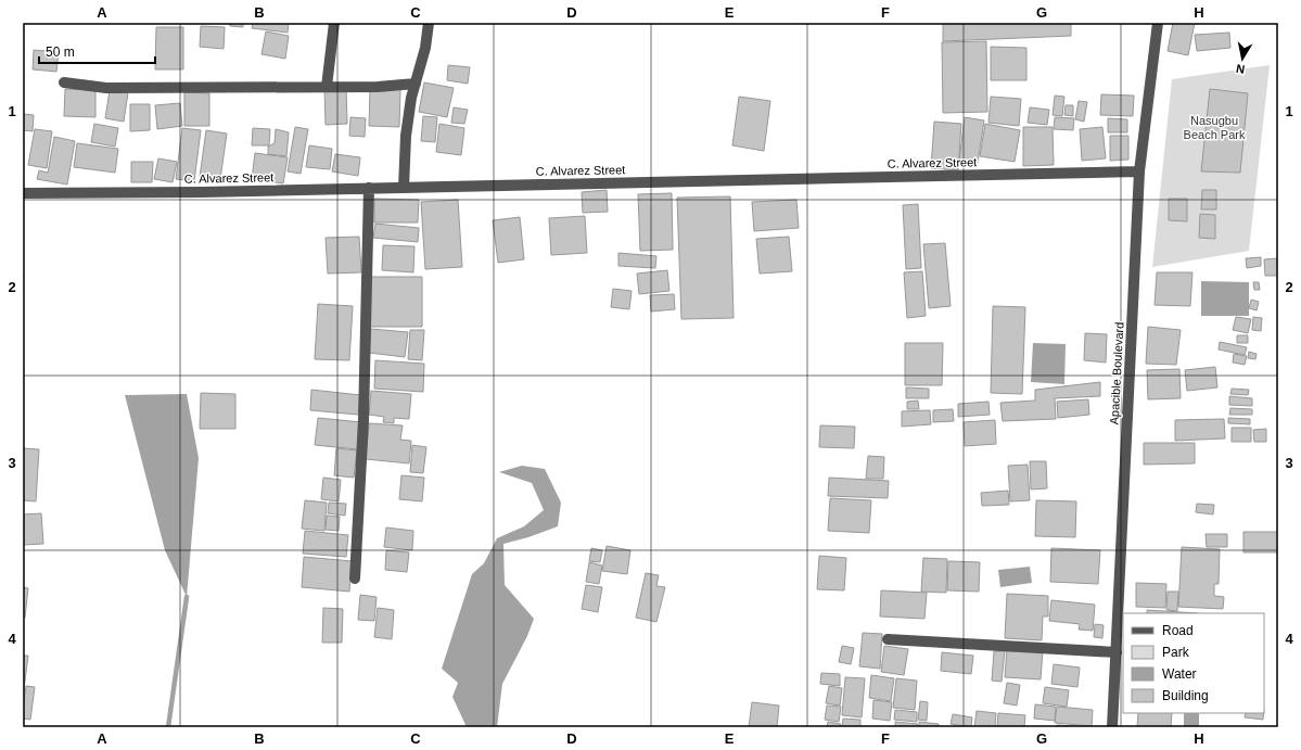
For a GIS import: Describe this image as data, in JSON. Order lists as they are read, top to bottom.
{
  "streets": {
    "street": ["C. Alvarez Street", "Apacible Boulevard"]
  },
  "crossings": [
    ["C. Alvarez Street", "Apacible Boulevard"]
  ],
  "parks": ["Nasugbu Beach Park"],
  "legend": [
    "Road",
    "Park",
    "Water",
    "Building"
  ],
  "scale_bar": "50 m",
  "north": "bottom",
  "grid": {
    "columns": [
      "A",
      "B",
      "C",
      "D",
      "E",
      "F",
      "G",
      "H"
    ],
    "rows": [
      "1",
      "2",
      "3",
      "4"
    ]
  }
}
